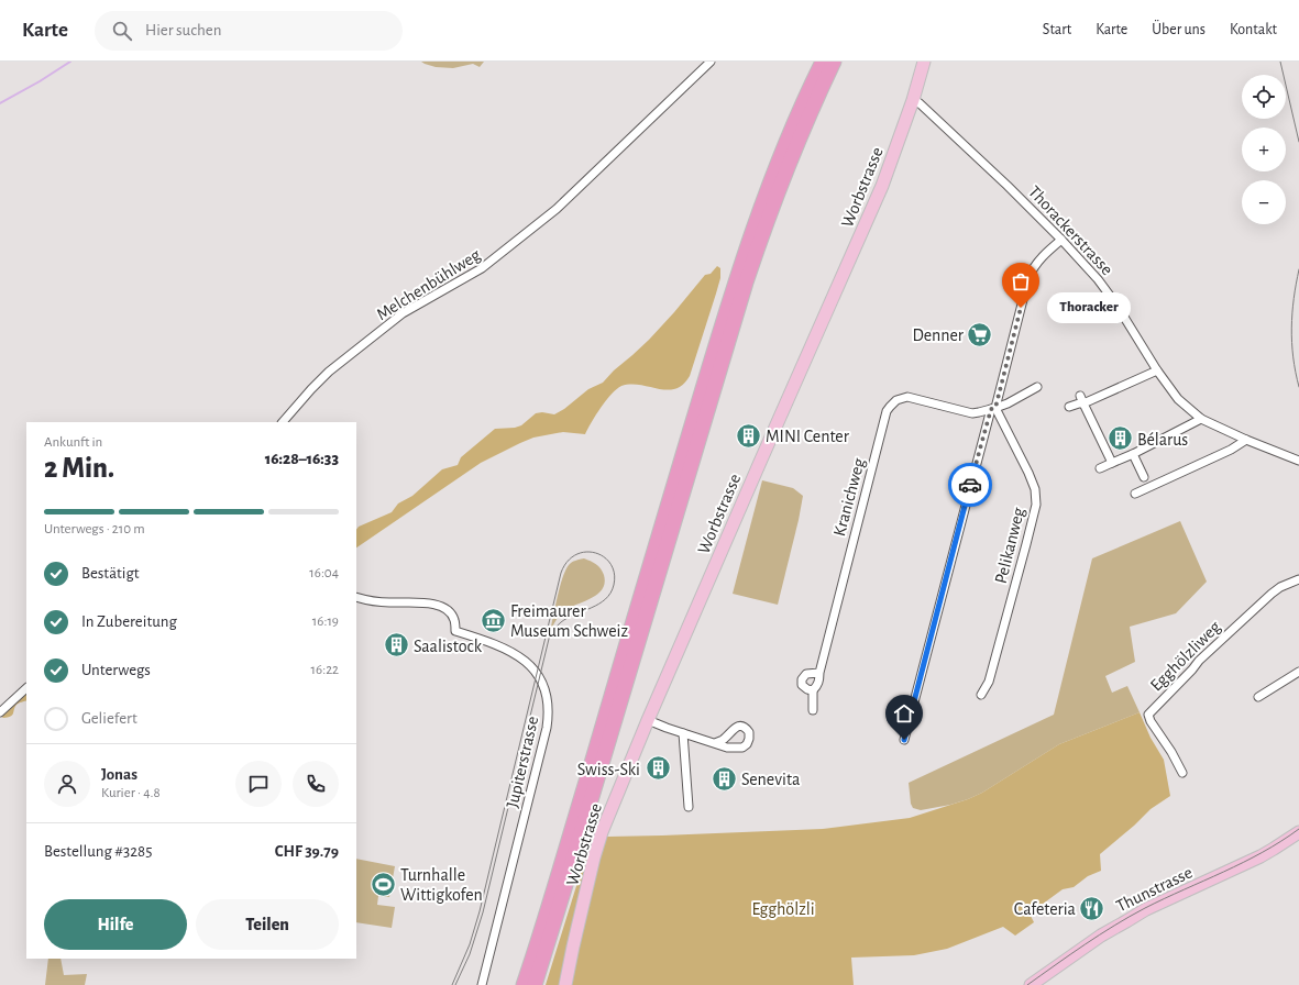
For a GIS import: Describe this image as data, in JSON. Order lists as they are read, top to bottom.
{
  "streets": {
    "main road": ["Worbstrasse", "Thunstrasse"],
    "street": [
      "Thorackerstrasse",
      "Melchenbühlweg",
      "Kranichweg",
      "Pelikanweg",
      "Egghölzliweg",
      "Jupiterstrasse"
    ]
  },
  "crossings": [
    ["Worbstrasse", "Thorackerstrasse"],
    ["Kranichweg", "Pelikanweg"]
  ],
  "parks": ["Egghölzli"],
  "places": {
    "other": ["Thoracker"],
    "supermarket": ["Denner"],
    "building": [
      "MINI Center",
      "Bélarus",
      "Saalistock",
      "Swiss-Ski",
      "Senevita"
    ],
    "museum": ["Freimaurer Museum Schweiz"],
    "sports": ["Turnhalle Wittigkofen"],
    "restaurant": ["Cafeteria"]
  },
  "page": {
    "header": "Karte",
    "search": "Hier suchen",
    "nav": [
      "Start",
      "Karte",
      "Über uns",
      "Kontakt"
    ],
    "map_buttons": ["+", "−"],
    "bubble": "Thoracker",
    "heading": ["2 Min.", "Ankunft in", "16:28–16:33"],
    "panel": [
      "Jonas",
      "Kurier · 4.8",
      "Bestellung #3285",
      "CHF 39.79"
    ],
    "bar": "Unterwegs · 210 m",
    "list": [
      ["Bestätigt", "16:04"],
      ["In Zubereitung", "16:19"],
      ["Unterwegs", "16:22"],
      "Geliefert"
    ],
    "buttons": ["Hilfe", "Teilen"]
  }
}
